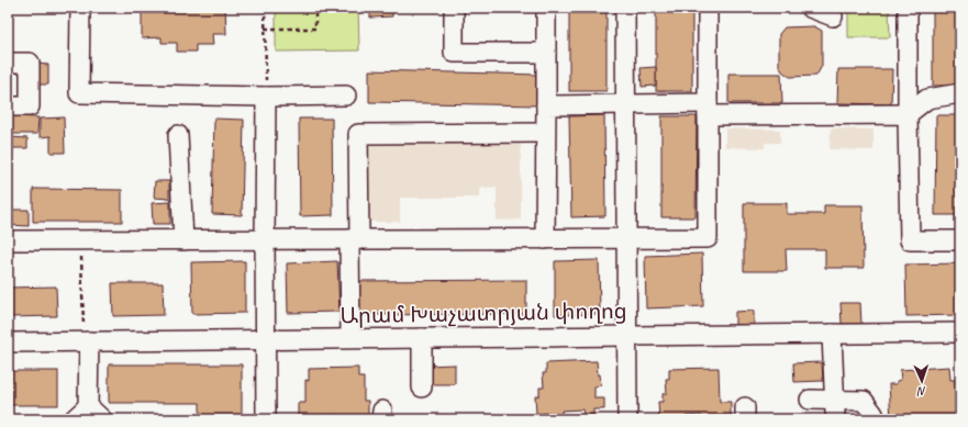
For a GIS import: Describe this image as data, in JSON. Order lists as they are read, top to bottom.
{
  "streets": {
    "street": ["Արամ Խաչատրյան փողոց"]
  },
  "north": "bottom"
}
